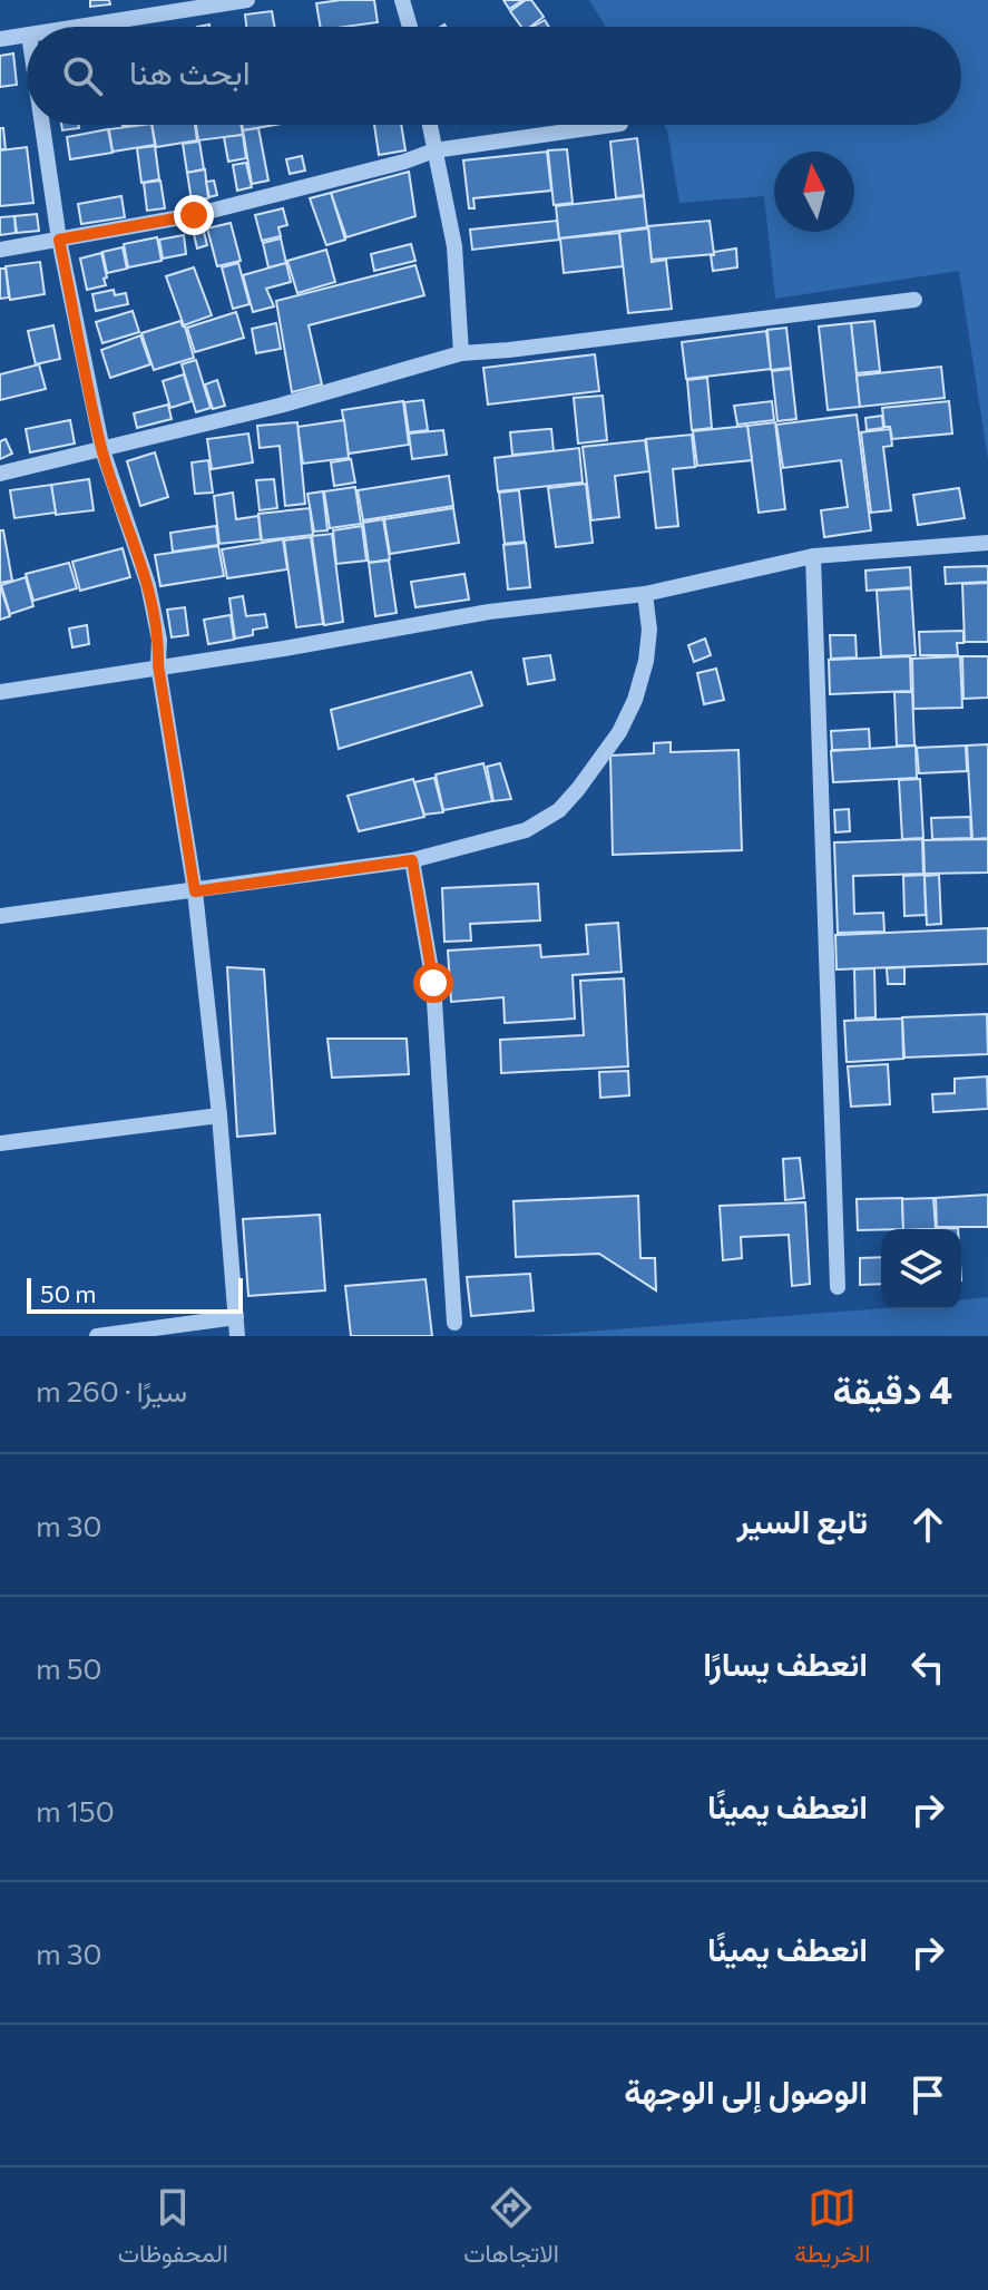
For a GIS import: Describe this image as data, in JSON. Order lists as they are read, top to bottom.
{
  "scale_bar": "50 m",
  "north": "top",
  "page": {
    "search": "ابحث هنا",
    "scale": "50 m",
    "heading": ["4 دقيقة", "سيرًا · 260 m"],
    "list": [
      ["تابع السير", "30 m"],
      ["انعطف يسارًا", "50 m"],
      ["انعطف يمينًا", "150 m"],
      ["انعطف يمينًا", "30 m"],
      "الوصول إلى الوجهة"
    ],
    "nav": ["الخريطة", "الاتجاهات", "المحفوظات"]
  }
}
